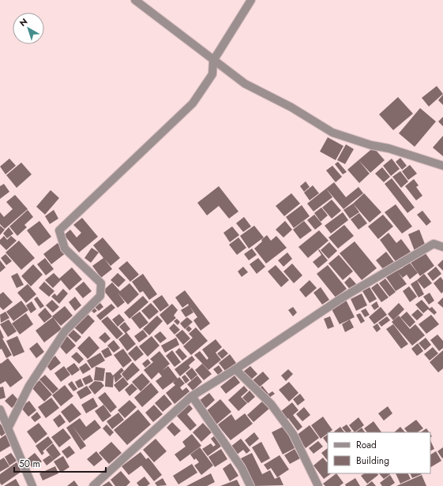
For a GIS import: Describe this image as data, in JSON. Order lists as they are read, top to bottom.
{
  "legend": ["Road", "Building"],
  "scale_bar": "50 m",
  "north": "top left"
}
